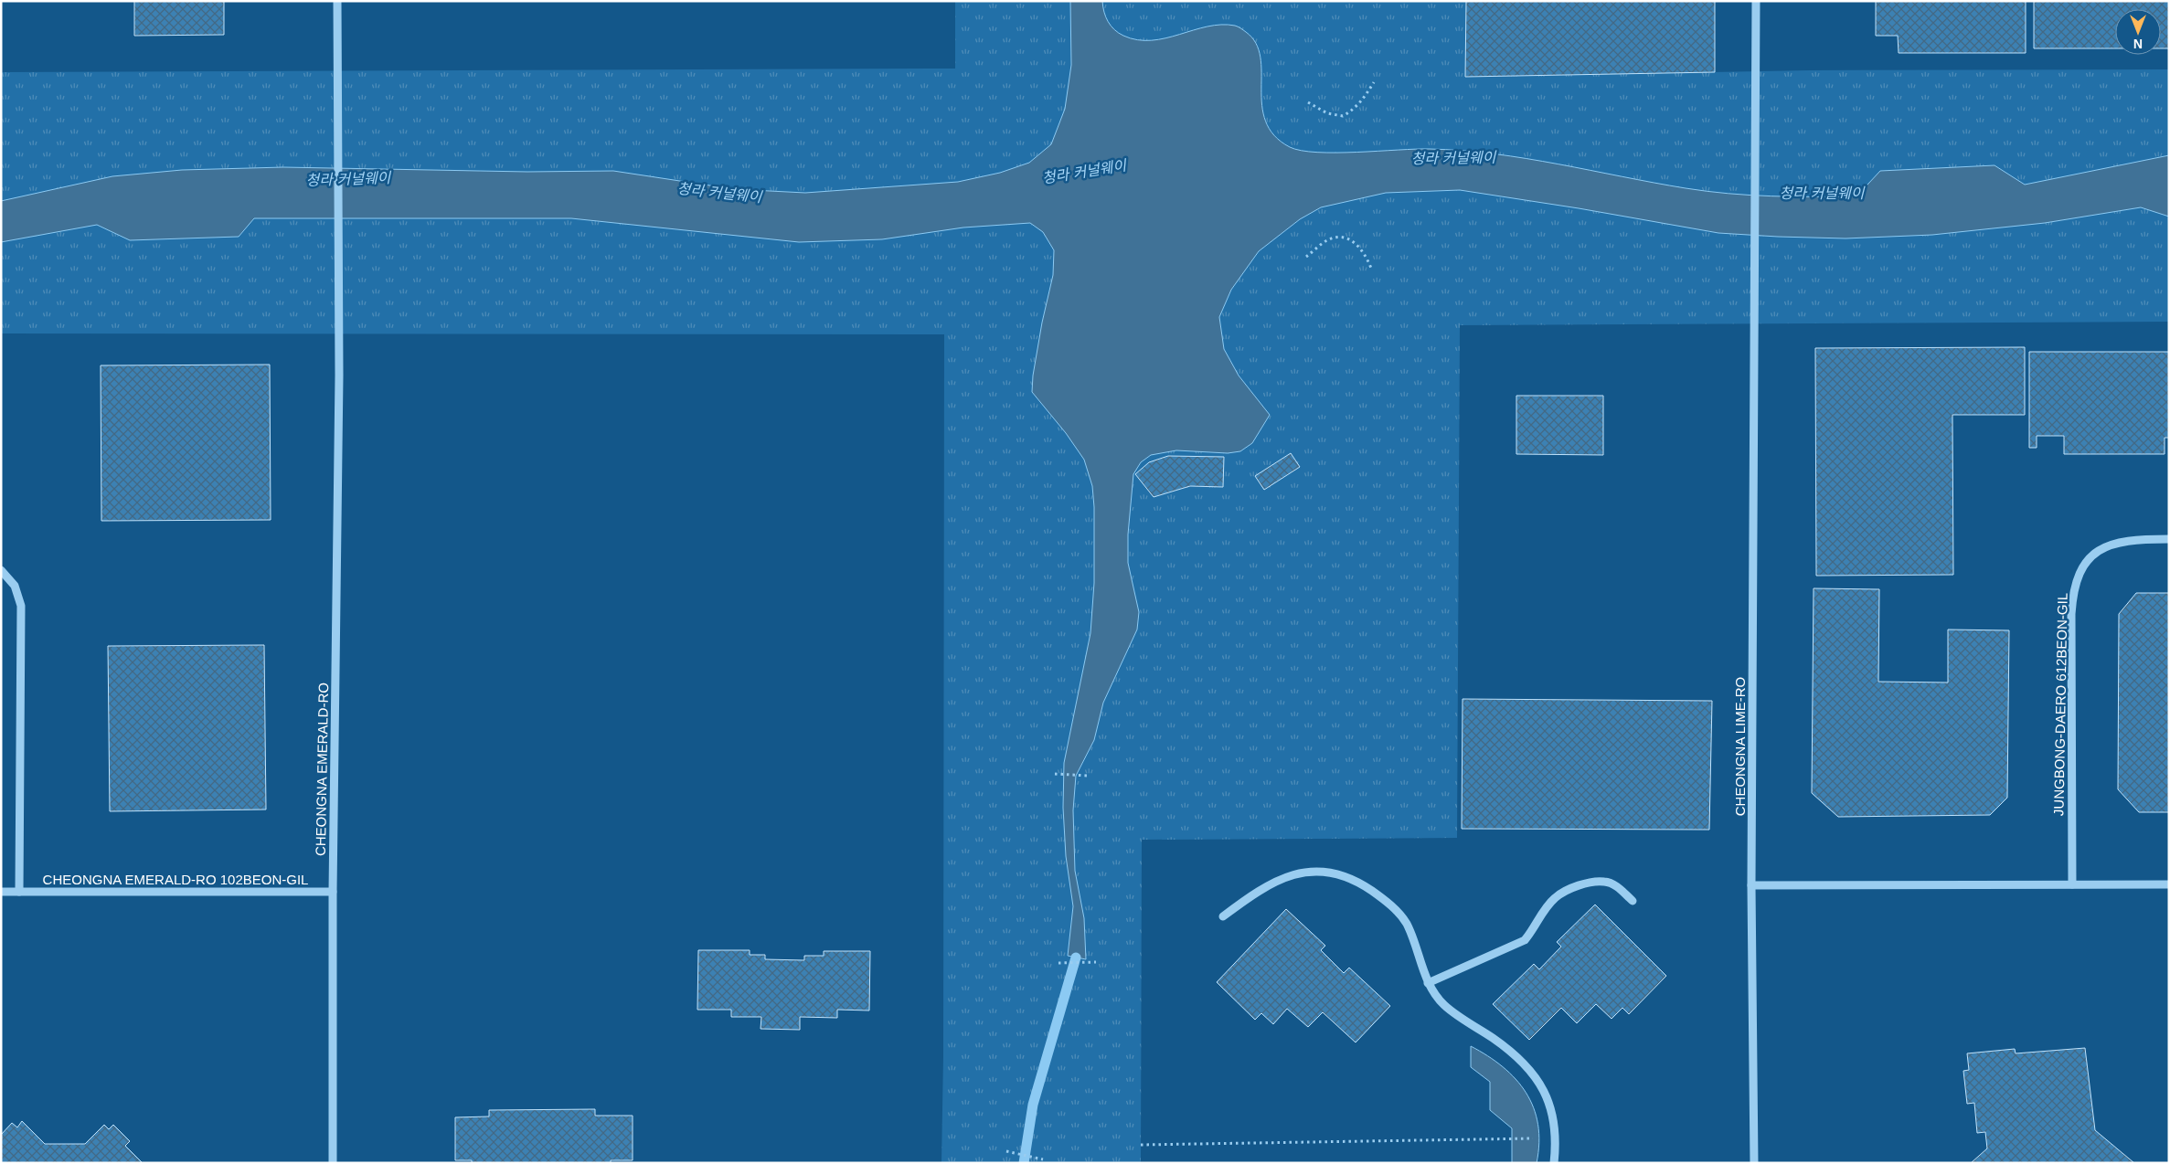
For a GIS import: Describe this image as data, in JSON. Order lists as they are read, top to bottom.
{
  "streets": {
    "street": [
      "JUNGBONG-DAERO 612BEON-GIL",
      "CHEONGNA LIME-RO",
      "CHEONGNA EMERALD-RO",
      "CHEONGNA EMERALD-RO 102BEON-GIL"
    ]
  },
  "crossings": [
    ["CHEONGNA EMERALD-RO", "CHEONGNA EMERALD-RO 102BEON-GIL"]
  ],
  "water": ["청라 커널웨이"],
  "north": "bottom"
}
